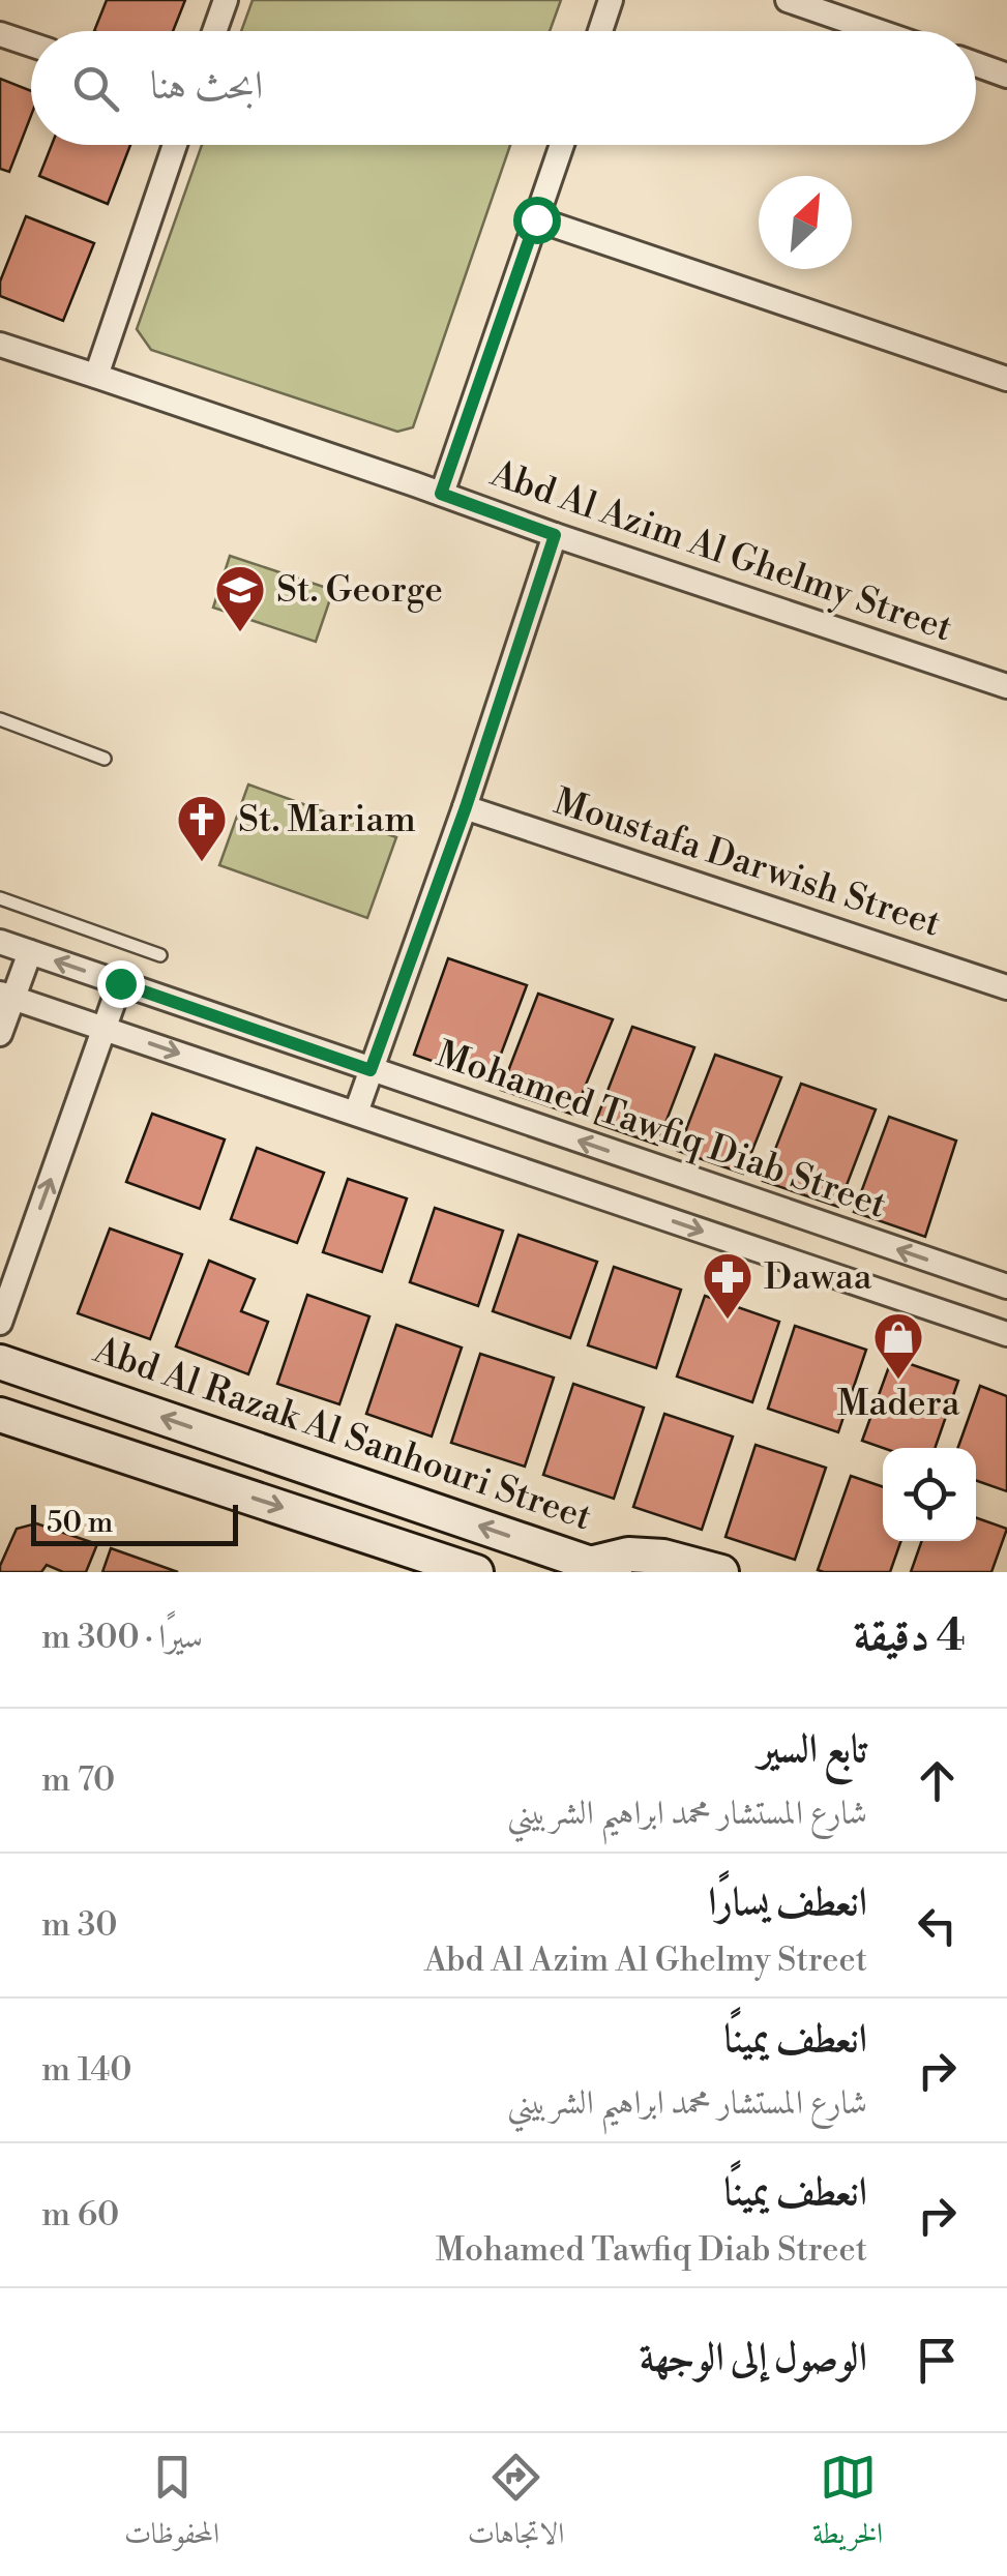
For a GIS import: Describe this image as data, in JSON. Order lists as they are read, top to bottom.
{
  "streets": {
    "street": [
      "Abd Al Azim Al Ghelmy Street",
      "Moustafa Darwish Street",
      "Mohamed Tawfiq Diab Street",
      "Abd Al Razak Al Sanhouri Street"
    ]
  },
  "places": {
    "school or university": ["St. George"],
    "church": ["St. Mariam"],
    "pharmacy": ["Dawaa"],
    "shop": ["Madera"]
  },
  "scale_bar": "50 m",
  "north": "top right",
  "page": {
    "search": "ابحث هنا",
    "scale": "50 m",
    "heading": ["4 دقيقة", "سيرًا · 300 m"],
    "list": [
      ["تابع السير", "شارع المستشار محمد ابراهيم الشربيني", "70 m"],
      ["انعطف يسارًا", "Abd Al Azim Al Ghelmy Street", "30 m"],
      ["انعطف يمينًا", "شارع المستشار محمد ابراهيم الشربيني", "140 m"],
      ["انعطف يمينًا", "Mohamed Tawfiq Diab Street", "60 m"],
      "الوصول إلى الوجهة"
    ],
    "nav": ["الخريطة", "الاتجاهات", "المحفوظات"]
  }
}
